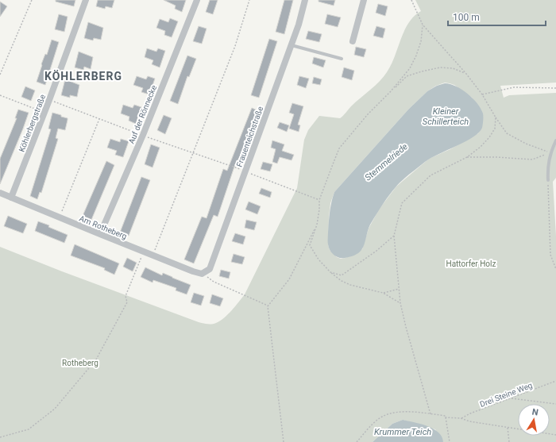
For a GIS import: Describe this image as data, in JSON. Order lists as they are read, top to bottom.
{
  "streets": {
    "street": [
      "Auf der Rönnecke",
      "Köhlerbergstraße",
      "Frauenteichstraße",
      "Am Rotheberg"
    ],
    "path": ["Drei Steine Weg"]
  },
  "crossings": [
    ["Auf der Rönnecke", "Am Rotheberg"],
    ["Köhlerbergstraße", "Am Rotheberg"],
    ["Frauenteichstraße", "Am Rotheberg"]
  ],
  "districts": ["KÖHLERBERG"],
  "water": ["Kleiner Schillerteich", "Stemmelriede", "Krummer Teich"],
  "parks": ["Hattorfer Holz", "Rotheberg"],
  "scale_bar": "100 m",
  "north": "top"
}
